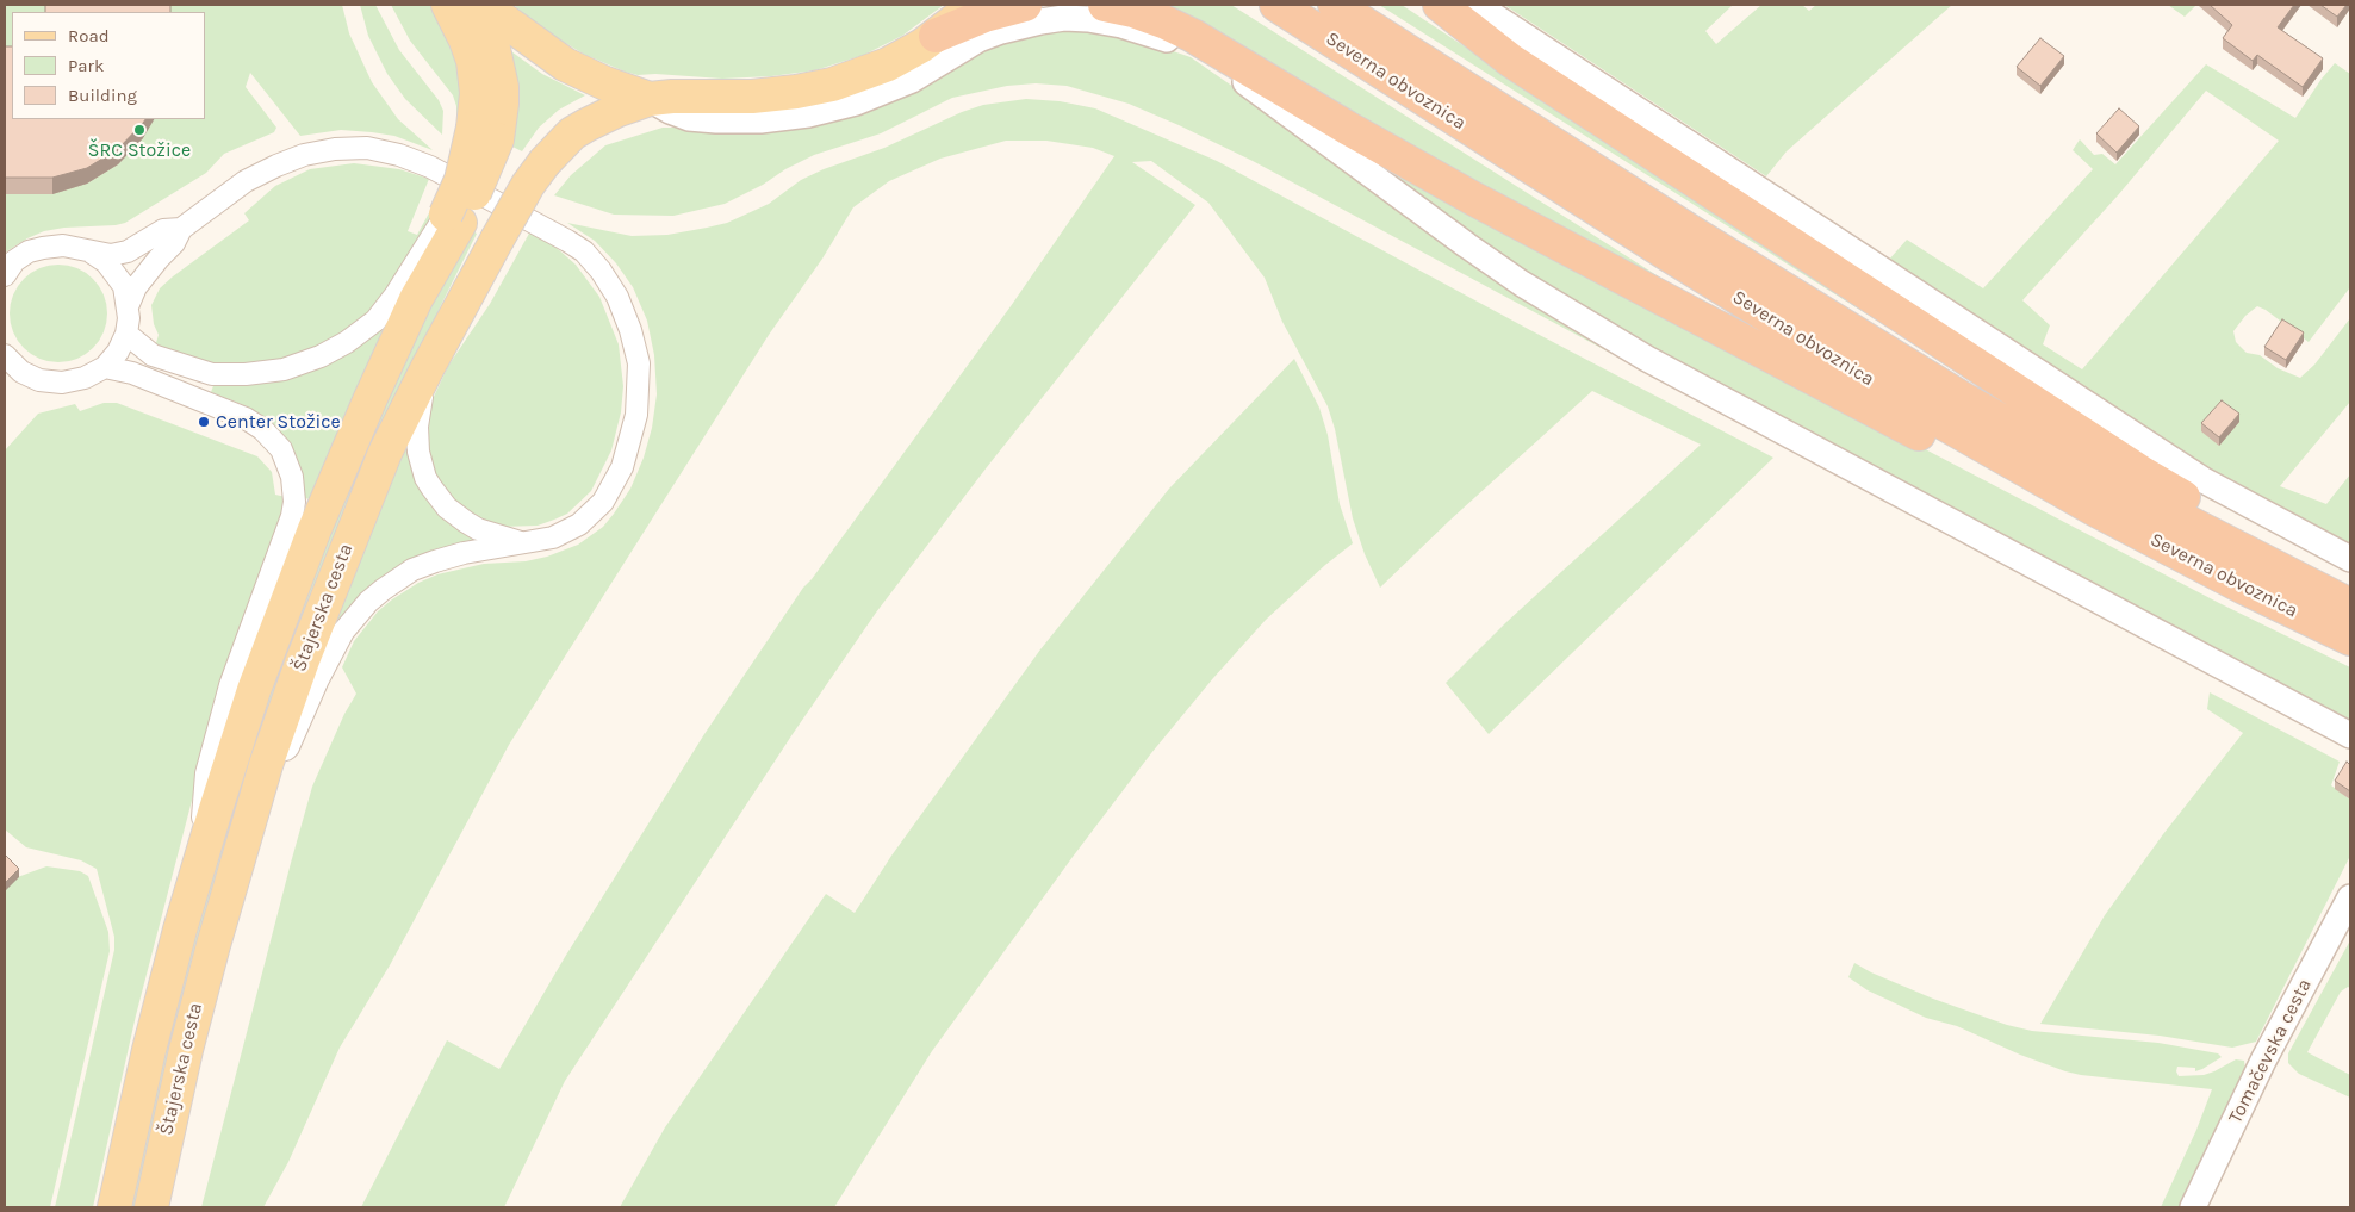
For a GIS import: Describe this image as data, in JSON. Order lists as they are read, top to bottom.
{
  "streets": {
    "highway": ["Severna obvoznica"],
    "main road": ["Štajerska cesta"],
    "street": ["Tomačevska cesta"]
  },
  "places": ["ŠRC Stožice", "Center Stožice"],
  "legend": ["Road", "Park", "Building"]
}
